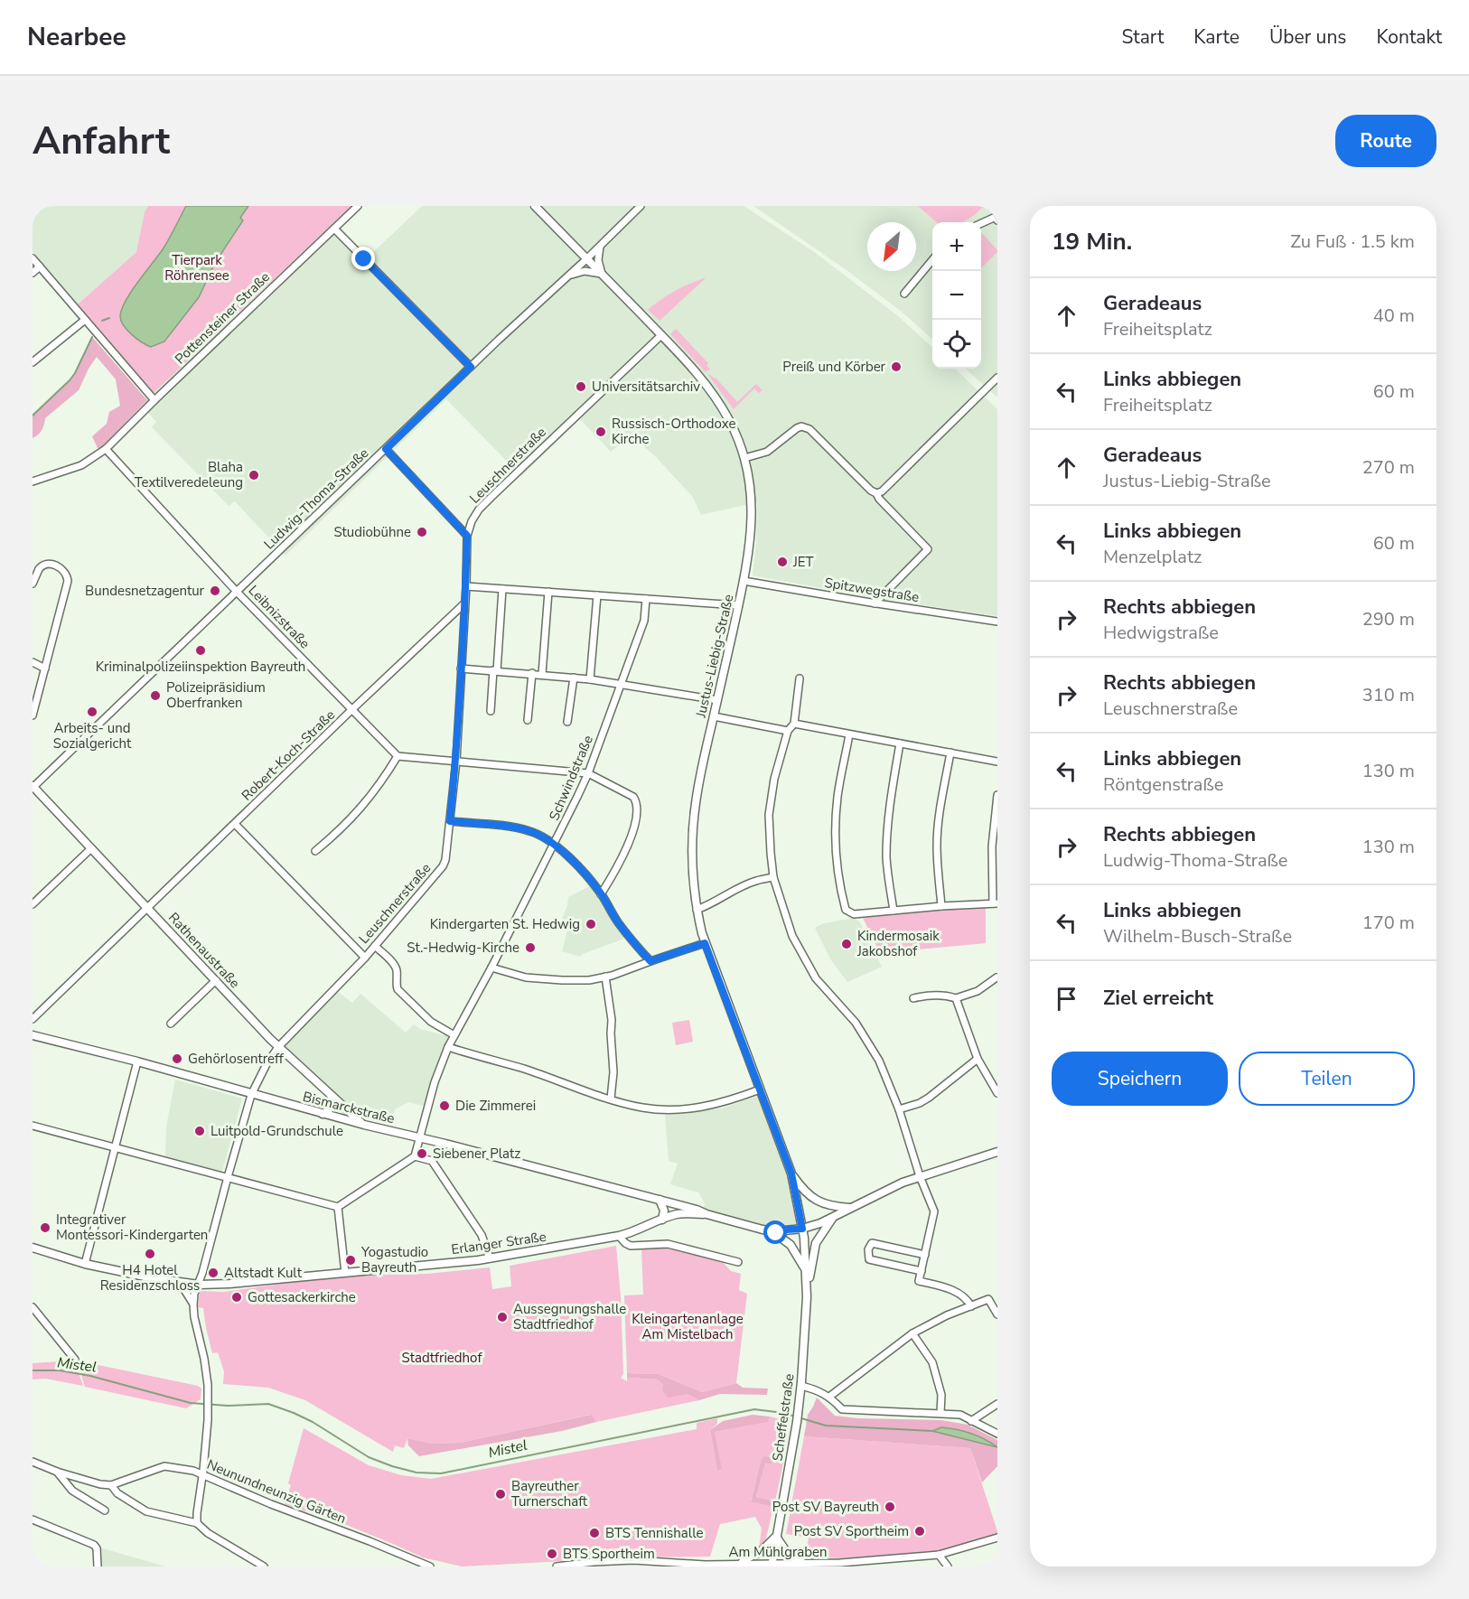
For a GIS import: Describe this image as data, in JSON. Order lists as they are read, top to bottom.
{
  "streets": {
    "main road": [
      "Justus-Liebig-Straße",
      "Rathenaustraße",
      "Bismarckstraße",
      "Erlanger Straße",
      "Scheffelstraße"
    ],
    "street": [
      "Pottensteiner Straße",
      "Leuschnerstraße",
      "Ludwig-Thoma-Straße",
      "Spitzwegstraße",
      "Leibnizstraße",
      "Robert-Koch-Straße",
      "Schwindstraße",
      "Neunundneunzig Gärten",
      "Am Mühlgraben"
    ]
  },
  "crossings": [
    ["Pottensteiner Straße", "Leibnizstraße"],
    ["Leuschnerstraße", "Justus-Liebig-Straße"],
    ["Leuschnerstraße", "Robert-Koch-Straße"],
    ["Leuschnerstraße", "Rathenaustraße"],
    ["Leuschnerstraße", "Bismarckstraße"],
    ["Leuschnerstraße", "Erlanger Straße"],
    ["Ludwig-Thoma-Straße", "Leibnizstraße"],
    ["Ludwig-Thoma-Straße", "Justus-Liebig-Straße"],
    ["Ludwig-Thoma-Straße", "Rathenaustraße"],
    ["Spitzwegstraße", "Justus-Liebig-Straße"],
    ["Leibnizstraße", "Robert-Koch-Straße"],
    ["Justus-Liebig-Straße", "Scheffelstraße"],
    ["Robert-Koch-Straße", "Rathenaustraße"],
    ["Schwindstraße", "Bismarckstraße"],
    ["Rathenaustraße", "Bismarckstraße"],
    ["Bismarckstraße", "Erlanger Straße"],
    ["Scheffelstraße", "Am Mühlgraben"]
  ],
  "water": ["Mistel"],
  "parks": ["Tierpark Röhrensee", "Kleingartenanlage Am Mistelbach", "Stadtfriedhof"],
  "places": [
    "Preiß und Körber",
    "Universitätsarchiv",
    "Russisch-Orthodoxe Kirche",
    "Blaha Textilveredeleung",
    "Studiobühne",
    "JET",
    "Bundesnetzagentur",
    "Kriminalpolizeiinspektion Bayreuth",
    "Polizeipräsidium Oberfranken",
    "Arbeits- und Sozialgericht",
    "Kindergarten St. Hedwig",
    "Kindermosaik Jakobshof",
    "St.-Hedwig-Kirche",
    "Gehörlosentreff",
    "Die Zimmerei",
    "Luitpold-Grundschule",
    "Siebener Platz",
    "Integrativer Montessori-Kindergarten",
    "H4 Hotel Residenzschloss",
    "Yogastudio Bayreuth",
    "Altstadt Kult",
    "Gottesackerkirche",
    "Aussegnungshalle Stadtfriedhof",
    "Bayreuther Turnerschaft",
    "Post SV Bayreuth",
    "Post SV Sportheim",
    "BTS Tennishalle",
    "BTS Sportheim"
  ],
  "north": "bottom left",
  "page": {
    "header": "Nearbee",
    "nav": [
      "Start",
      "Karte",
      "Über uns",
      "Kontakt"
    ],
    "buttons": [
      "Route",
      ["Speichern", "Teilen"]
    ],
    "title": "Anfahrt",
    "heading": ["19 Min.", "Zu Fuß · 1.5 km"],
    "map_buttons": ["+", "−"],
    "list": [
      ["Geradeaus", "Freiheitsplatz", "40 m"],
      ["Links abbiegen", "Freiheitsplatz", "60 m"],
      ["Geradeaus", "Justus-Liebig-Straße", "270 m"],
      ["Links abbiegen", "Menzelplatz", "60 m"],
      ["Rechts abbiegen", "Hedwigstraße", "290 m"],
      ["Rechts abbiegen", "Leuschnerstraße", "310 m"],
      ["Links abbiegen", "Röntgenstraße", "130 m"],
      ["Rechts abbiegen", "Ludwig-Thoma-Straße", "130 m"],
      ["Links abbiegen", "Wilhelm-Busch-Straße", "170 m"],
      "Ziel erreicht"
    ]
  }
}
